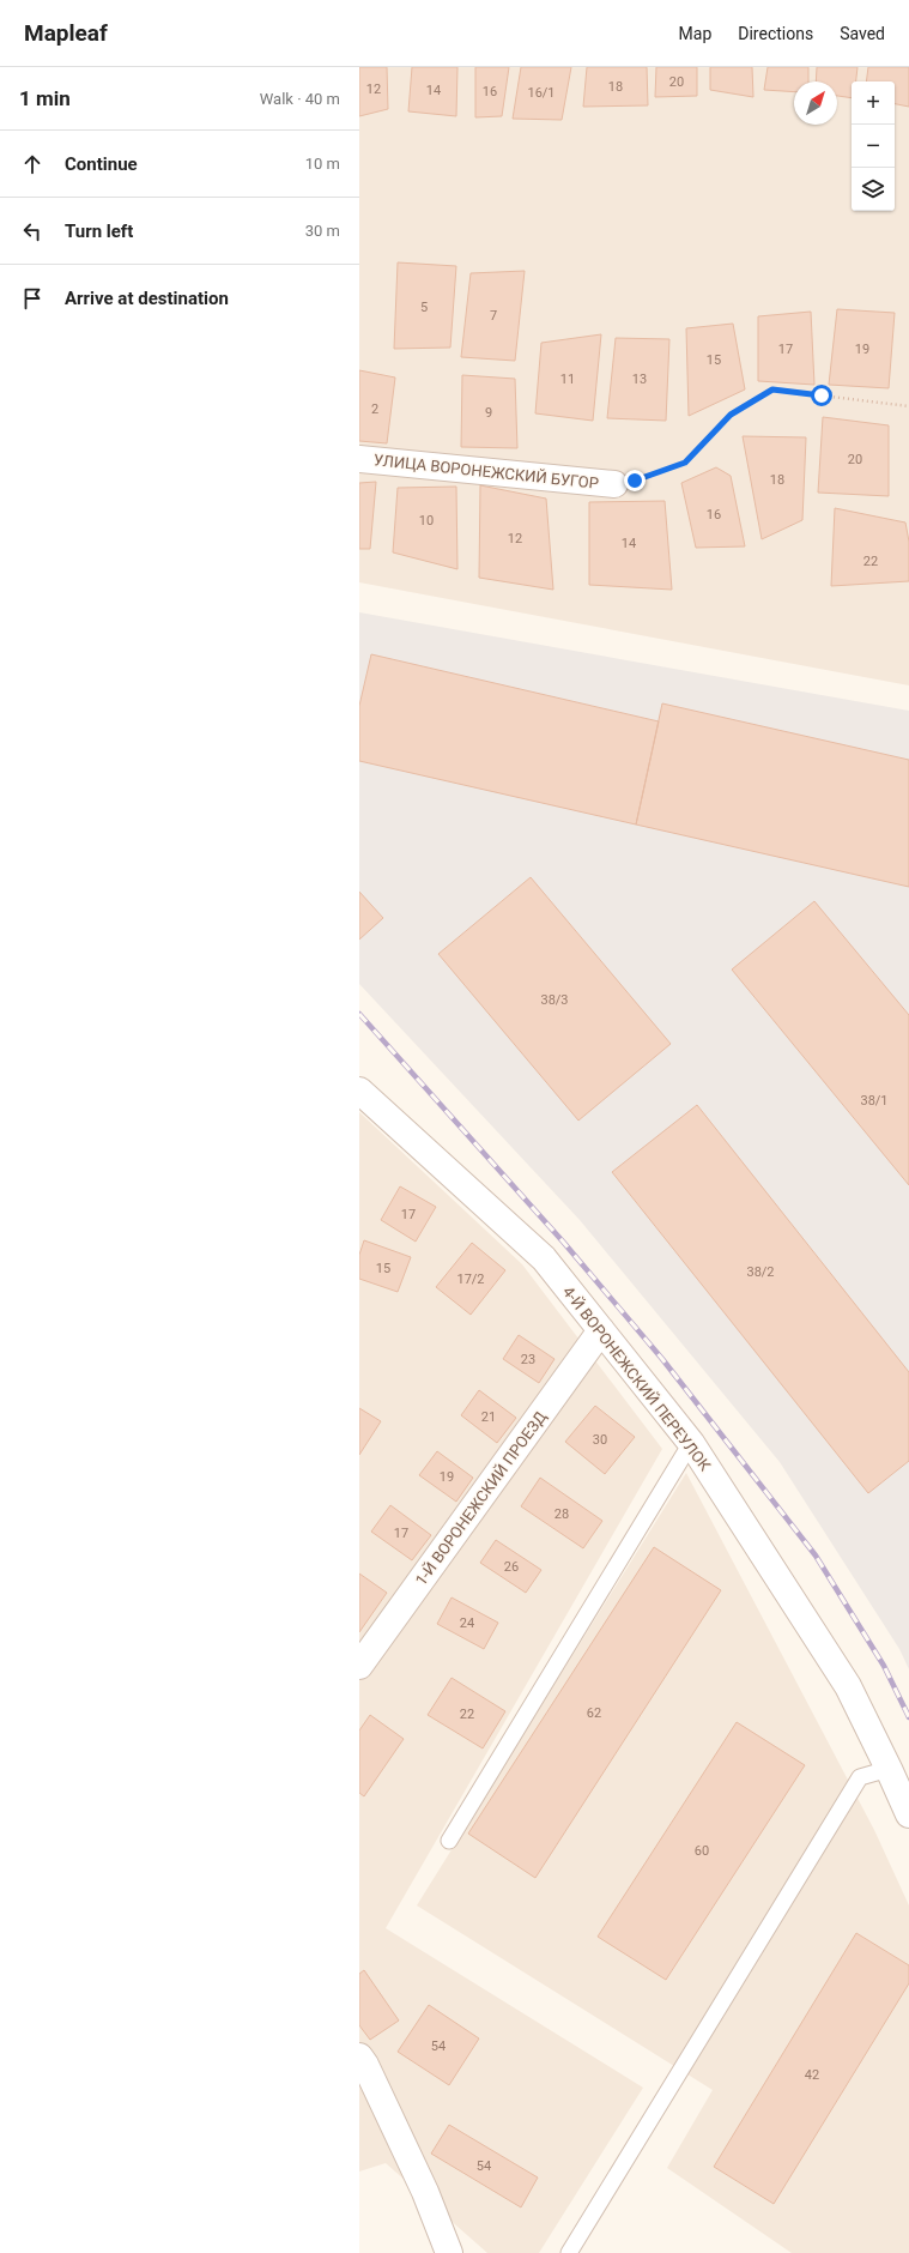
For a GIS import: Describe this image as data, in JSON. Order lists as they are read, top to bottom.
{
  "streets": {
    "street": ["УЛИЦА ВОРОНЕЖСКИЙ БУГОР", "4-Й ВОРОНЕЖСКИЙ ПЕРЕУЛОК", "1-Й ВОРОНЕЖСКИЙ ПРОЕЗД"]
  },
  "crossings": [
    ["4-Й ВОРОНЕЖСКИЙ ПЕРЕУЛОК", "1-Й ВОРОНЕЖСКИЙ ПРОЕЗД"]
  ],
  "house_numbers": [
    "20",
    "18",
    "12",
    "14",
    "16",
    "16/1",
    "5",
    "7",
    "17",
    "19",
    "15",
    "11",
    "13",
    "2",
    "9",
    "20",
    "18",
    "16",
    "10",
    "12",
    "14",
    "22",
    "38/3",
    "38/1",
    "17",
    "15",
    "38/2",
    "17/2",
    "23",
    "21",
    "30",
    "19",
    "28",
    "17",
    "26",
    "24",
    "62",
    "22",
    "60",
    "54",
    "42",
    "54"
  ],
  "north": "top right",
  "page": {
    "header": "Mapleaf",
    "nav": ["Map", "Directions", "Saved"],
    "heading": ["1 min", "Walk · 40 m"],
    "map_buttons": ["+", "−"],
    "list": [
      ["Continue", "10 m"],
      ["Turn left", "30 m"],
      "Arrive at destination"
    ]
  }
}
